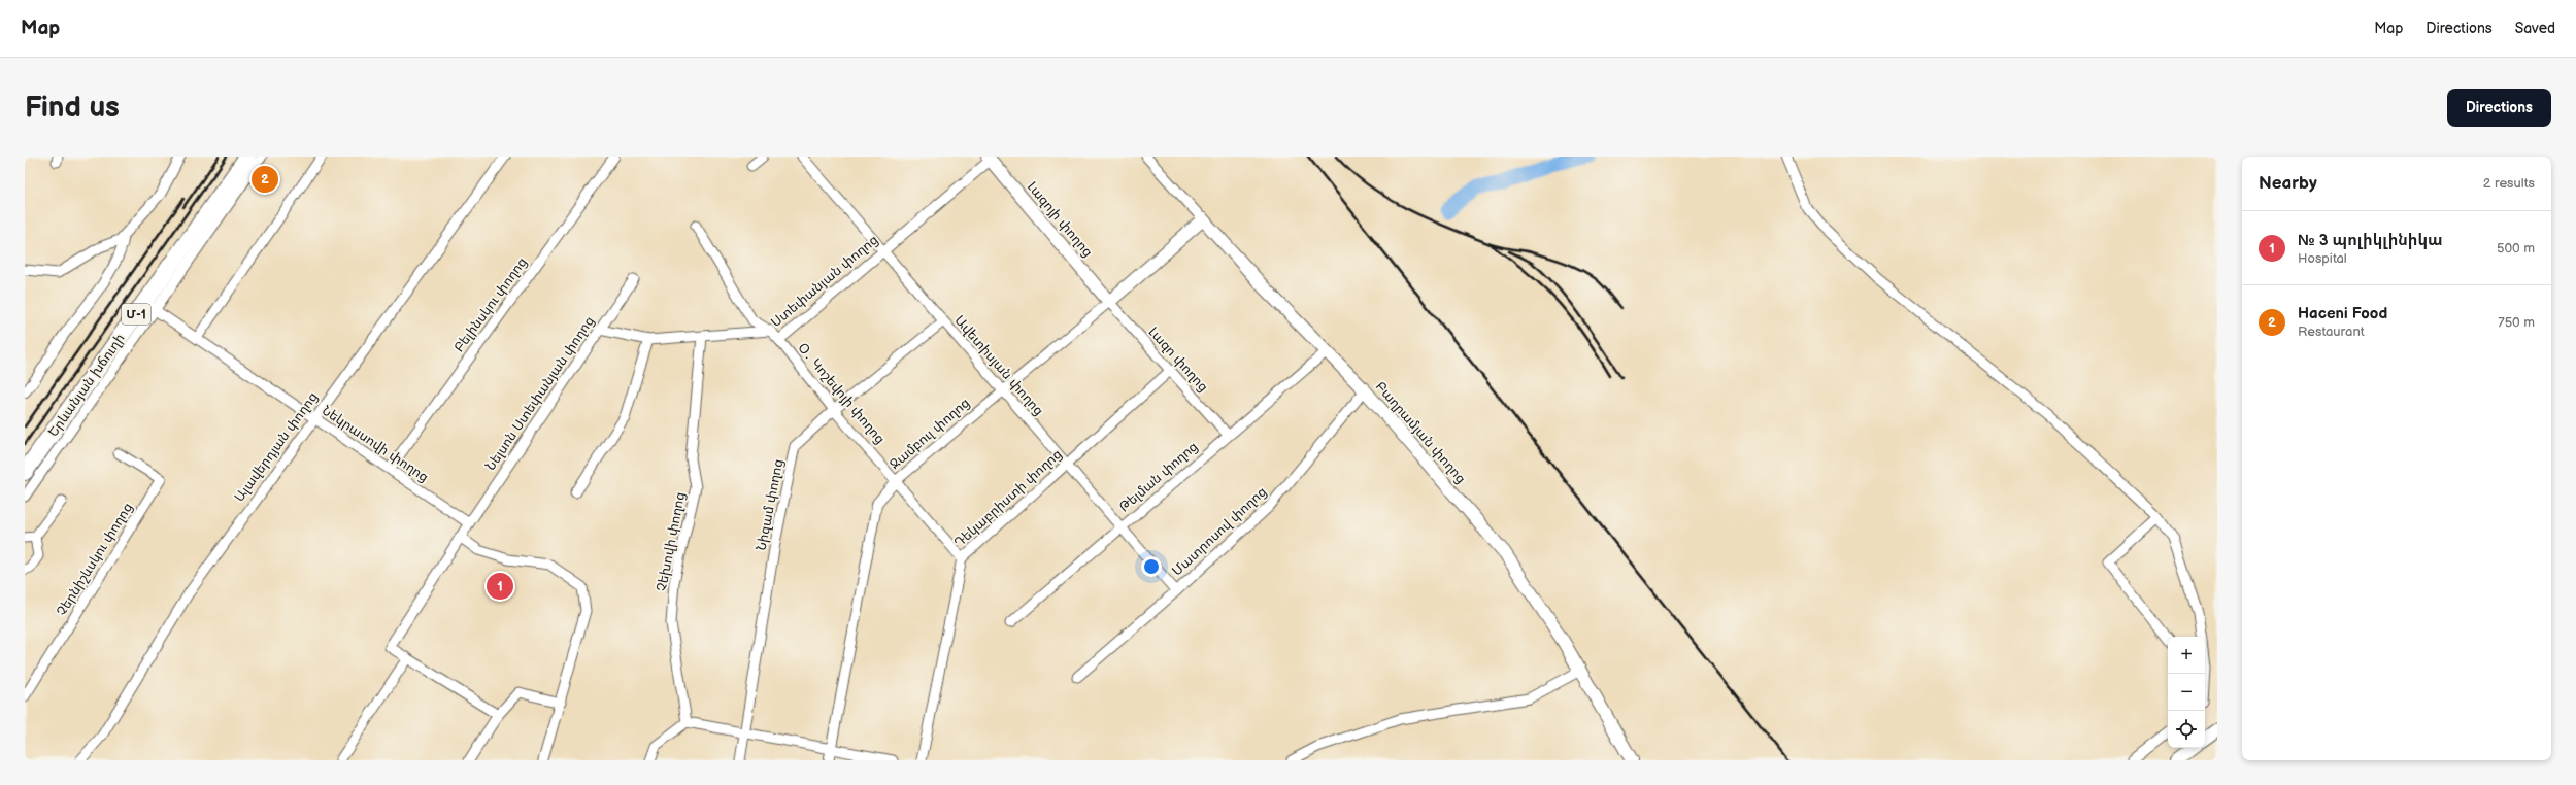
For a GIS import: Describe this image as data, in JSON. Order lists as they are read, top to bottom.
{
  "streets": {
    "highway": ["Մ-1", "Երևանյան խճուղի"],
    "street": [
      "Լազոյի փողոց",
      "Ստեփանյան փողոց",
      "Բելինսկու փողոց",
      "Լազո փողոց",
      "Ավետիսյան փողոց",
      "Նելսոն Ստեփանյան փողոց",
      "Օ․ Կոշեվոյի փողոց",
      "Բաղրամյան փողոց",
      "Ջամբուլ փողոց",
      "Նեկրասովի փողոց",
      "Ալավերդյան փողոց",
      "Թելման փողոց",
      "Դեկաբրիստի փողոց",
      "Նիզամ փողոց",
      "Մատրոսով փողոց",
      "Չեխովի փողոց",
      "Չերնիշևսկու փողոց"
    ]
  },
  "crossings": [
    ["Լազոյի փողոց", "Ստեփանյան փողոց"],
    ["Լազոյի փողոց", "Լազո փողոց"],
    ["Լազոյի փողոց", "Ջամբուլ փողոց"],
    ["Ստեփանյան փողոց", "Ավետիսյան փողոց"],
    ["Ստեփանյան փողոց", "Նելսոն Ստեփանյան փողոց"],
    ["Ստեփանյան փողոց", "Օ․ Կոշեվոյի փողոց"],
    ["Ստեփանյան փողոց", "Չեխովի փողոց"],
    ["Բելինսկու փողոց", "Նեկրասովի փողոց"],
    ["Լազո փողոց", "Ջամբուլ փողոց"],
    ["Լազո փողոց", "Թելման փողոց"],
    ["Լազո փողոց", "Դեկաբրիստի փողոց"],
    ["Ավետիսյան փողոց", "Ջամբուլ փողոց"],
    ["Ավետիսյան փողոց", "Թելման փողոց"],
    ["Ավետիսյան փողոց", "Դեկաբրիստի փողոց"],
    ["Ավետիսյան փողոց", "Նիզամ փողոց"],
    ["Ավետիսյան փողոց", "Մատրոսով փողոց"],
    ["Երևանյան խճուղի", "Նեկրասովի փողոց"],
    ["Նելսոն Ստեփանյան փողոց", "Նեկրասովի փողոց"],
    ["Օ․ Կոշեվոյի փողոց", "Ջամբուլ փողոց"],
    ["Օ․ Կոշեվոյի փողոց", "Դեկաբրիստի փողոց"],
    ["Օ․ Կոշեվոյի փողոց", "Նիզամ փողոց"],
    ["Բաղրամյան փողոց", "Ջամբուլ փողոց"],
    ["Բաղրամյան փողոց", "Թելման փողոց"],
    ["Բաղրամյան փողոց", "Մատրոսով փողոց"],
    ["Նեկրասովի փողոց", "Ալավերդյան փողոց"]
  ],
  "page": {
    "header": "Map",
    "nav": ["Map", "Directions", "Saved"],
    "buttons": "Directions",
    "title": "Find us",
    "heading": ["Nearby", "2 results"],
    "pins": ["2", "1"],
    "list": [
      {
        "mark": "1",
        "name": "№ 3 պոլիկլինիկա",
        "note": "Hospital",
        "value": "500 m"
      },
      {
        "mark": "2",
        "name": "Haceni Food",
        "note": "Restaurant",
        "value": "750 m"
      }
    ],
    "map_buttons": ["+", "−"]
  }
}
